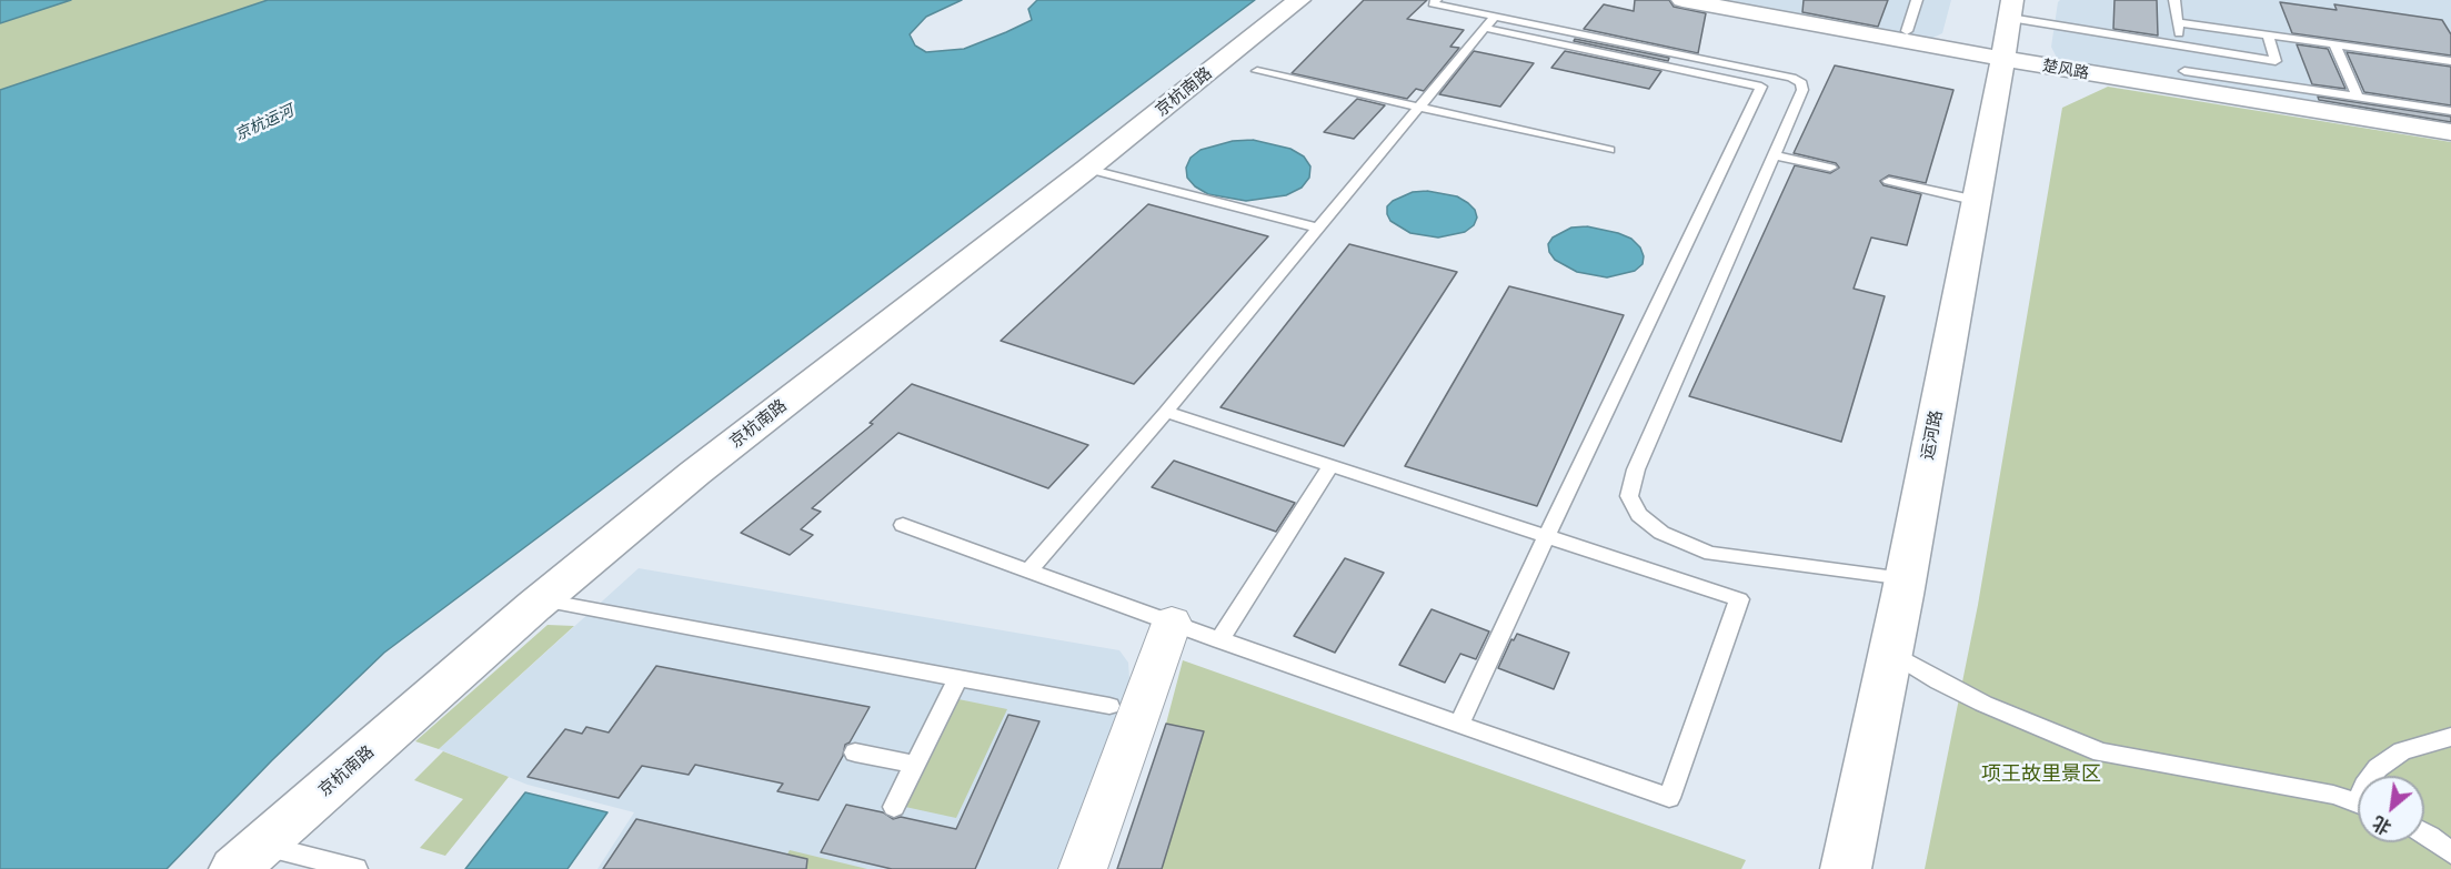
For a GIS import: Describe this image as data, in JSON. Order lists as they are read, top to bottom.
{
  "streets": {
    "street": ["楚风路", "京杭南路", "运河路"]
  },
  "crossings": [
    ["楚风路", "运河路"]
  ],
  "water": ["京杭运河"],
  "parks": ["项王故里景区"],
  "north": "bottom left"
}
